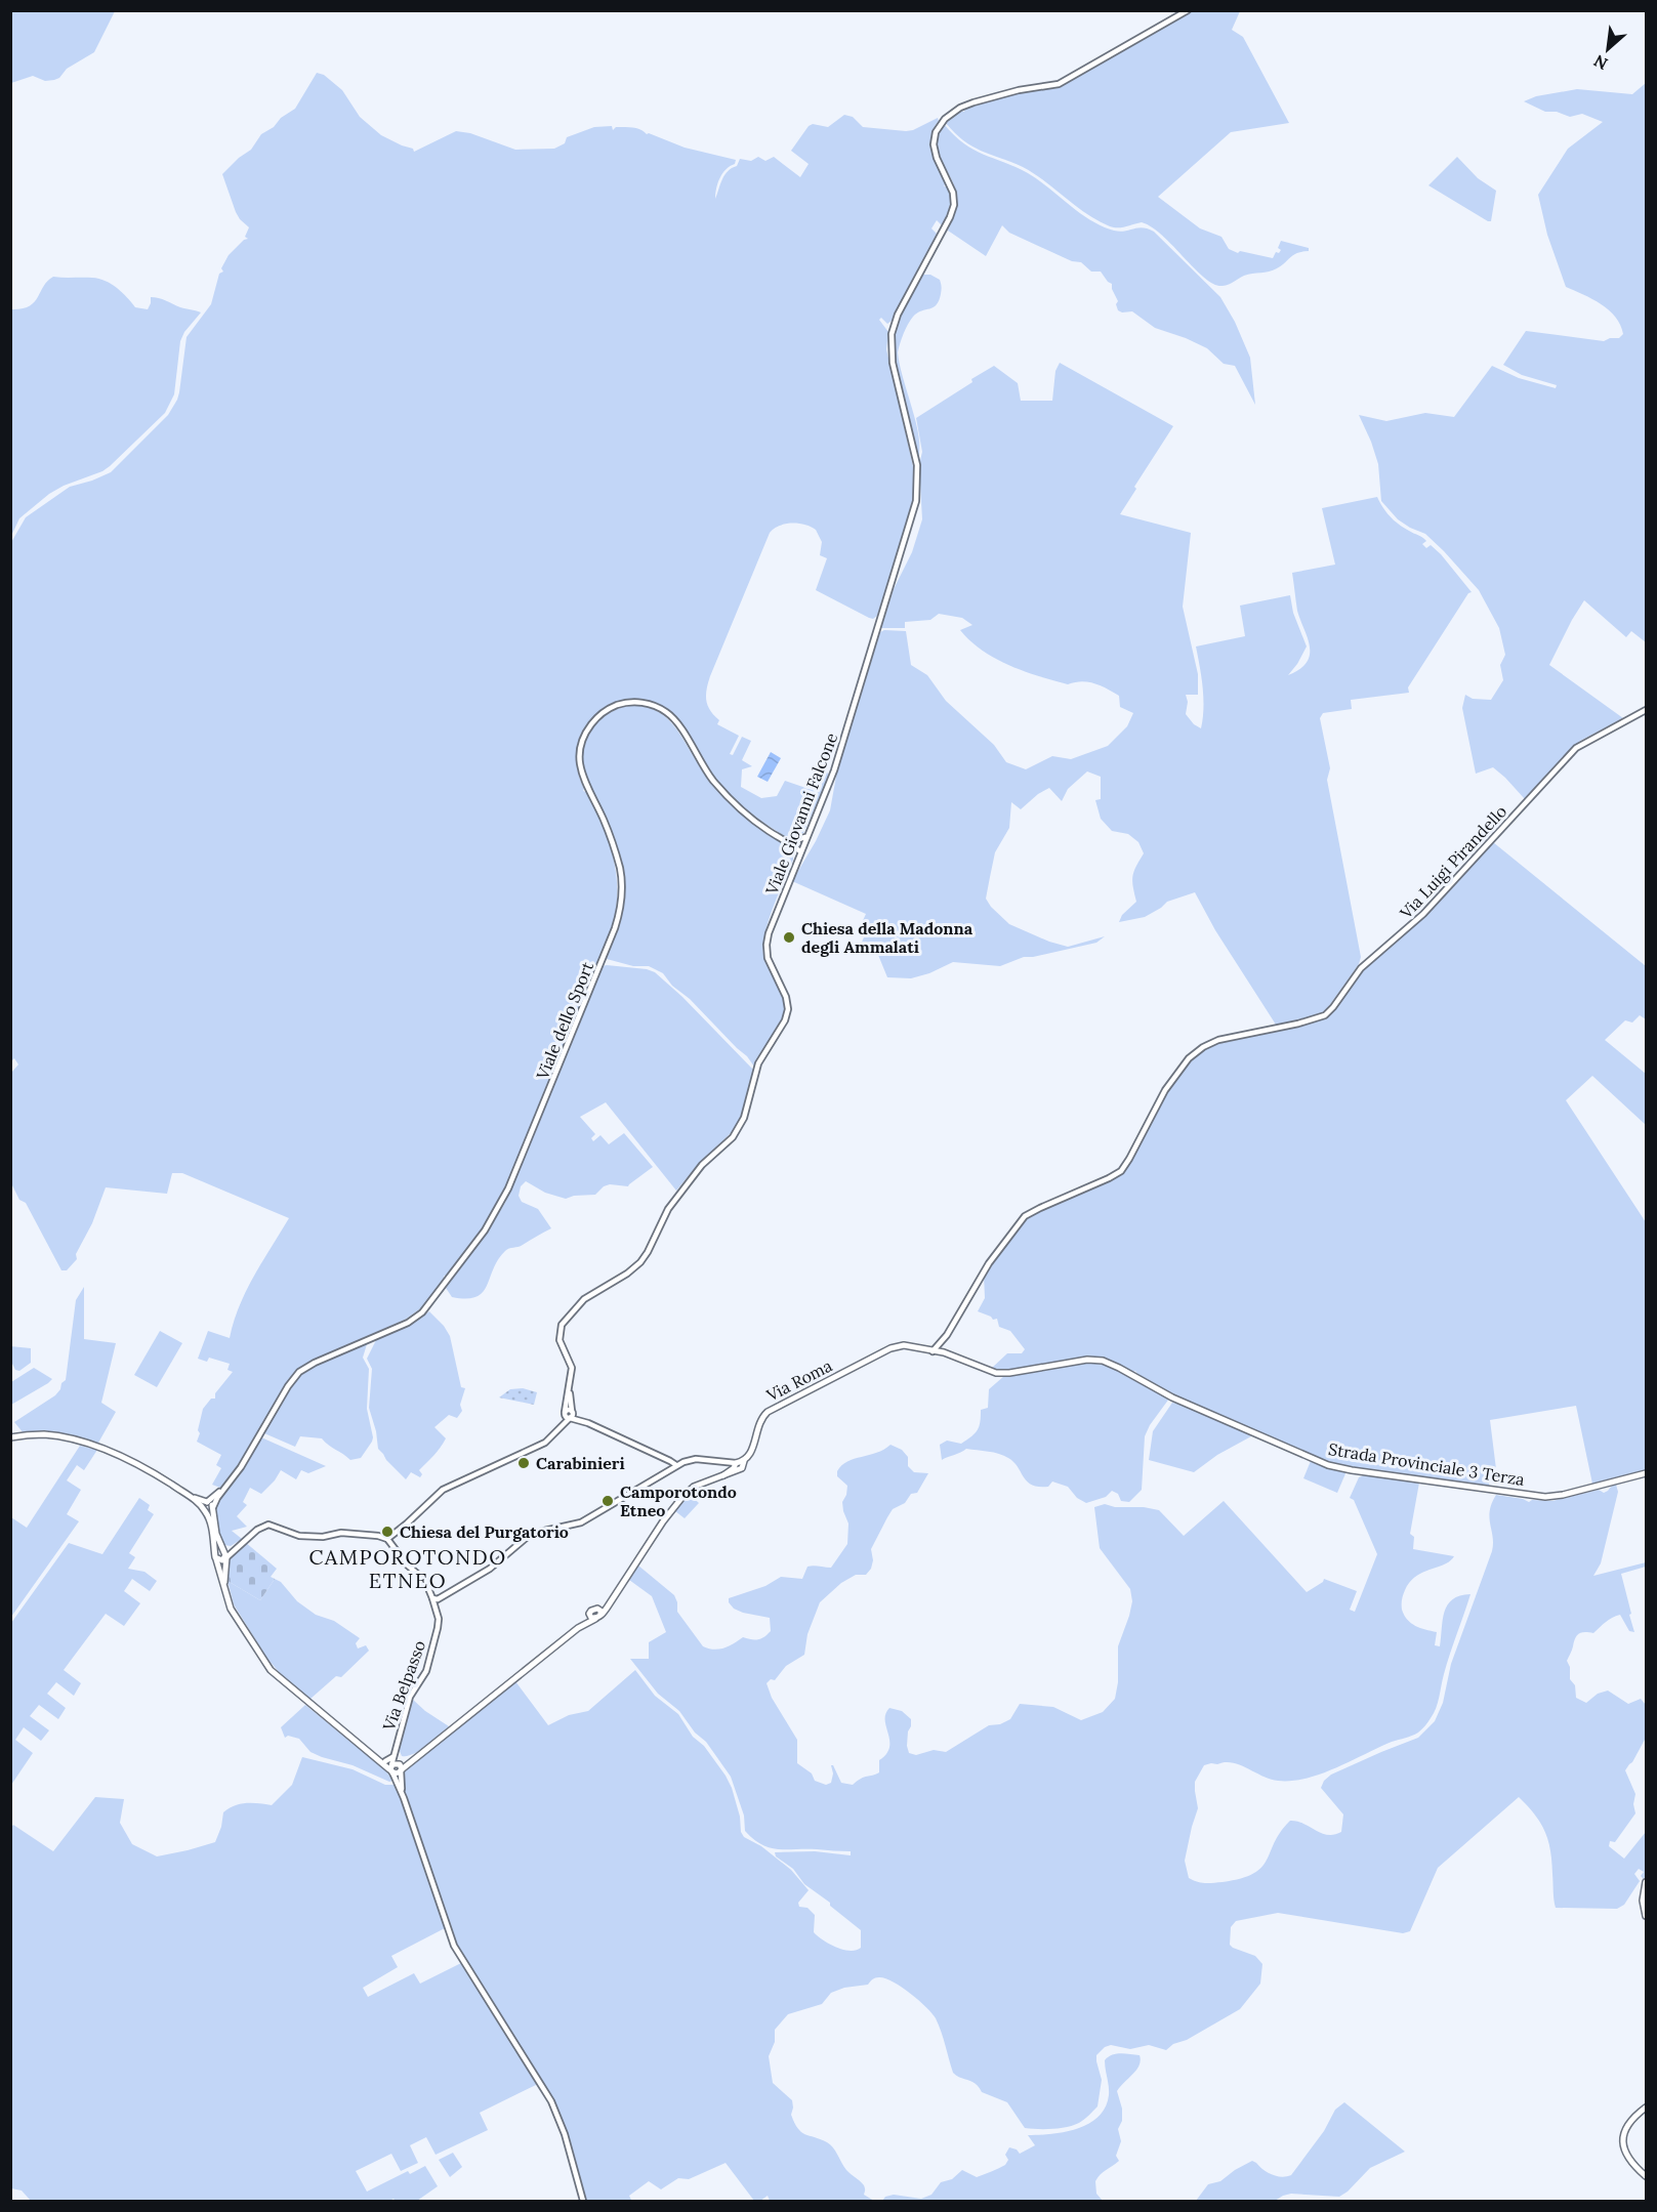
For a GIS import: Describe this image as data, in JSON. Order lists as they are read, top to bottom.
{
  "streets": {
    "main road": ["Via Roma", "Strada Provinciale 3 Terza"],
    "street": [
      "Viale Giovanni Falcone",
      "Via Luigi Pirandello",
      "Viale dello Sport",
      "Via Belpasso"
    ]
  },
  "crossings": [
    ["Viale Giovanni Falcone", "Viale dello Sport"],
    ["Via Roma", "Strada Provinciale 3 Terza"]
  ],
  "districts": ["CAMPOROTONDO ETNEO"],
  "places": [
    "Chiesa della Madonna degli Ammalati",
    "Carabinieri",
    "Camporotondo Etneo",
    "Chiesa del Purgatorio"
  ],
  "north": "bottom left"
}
